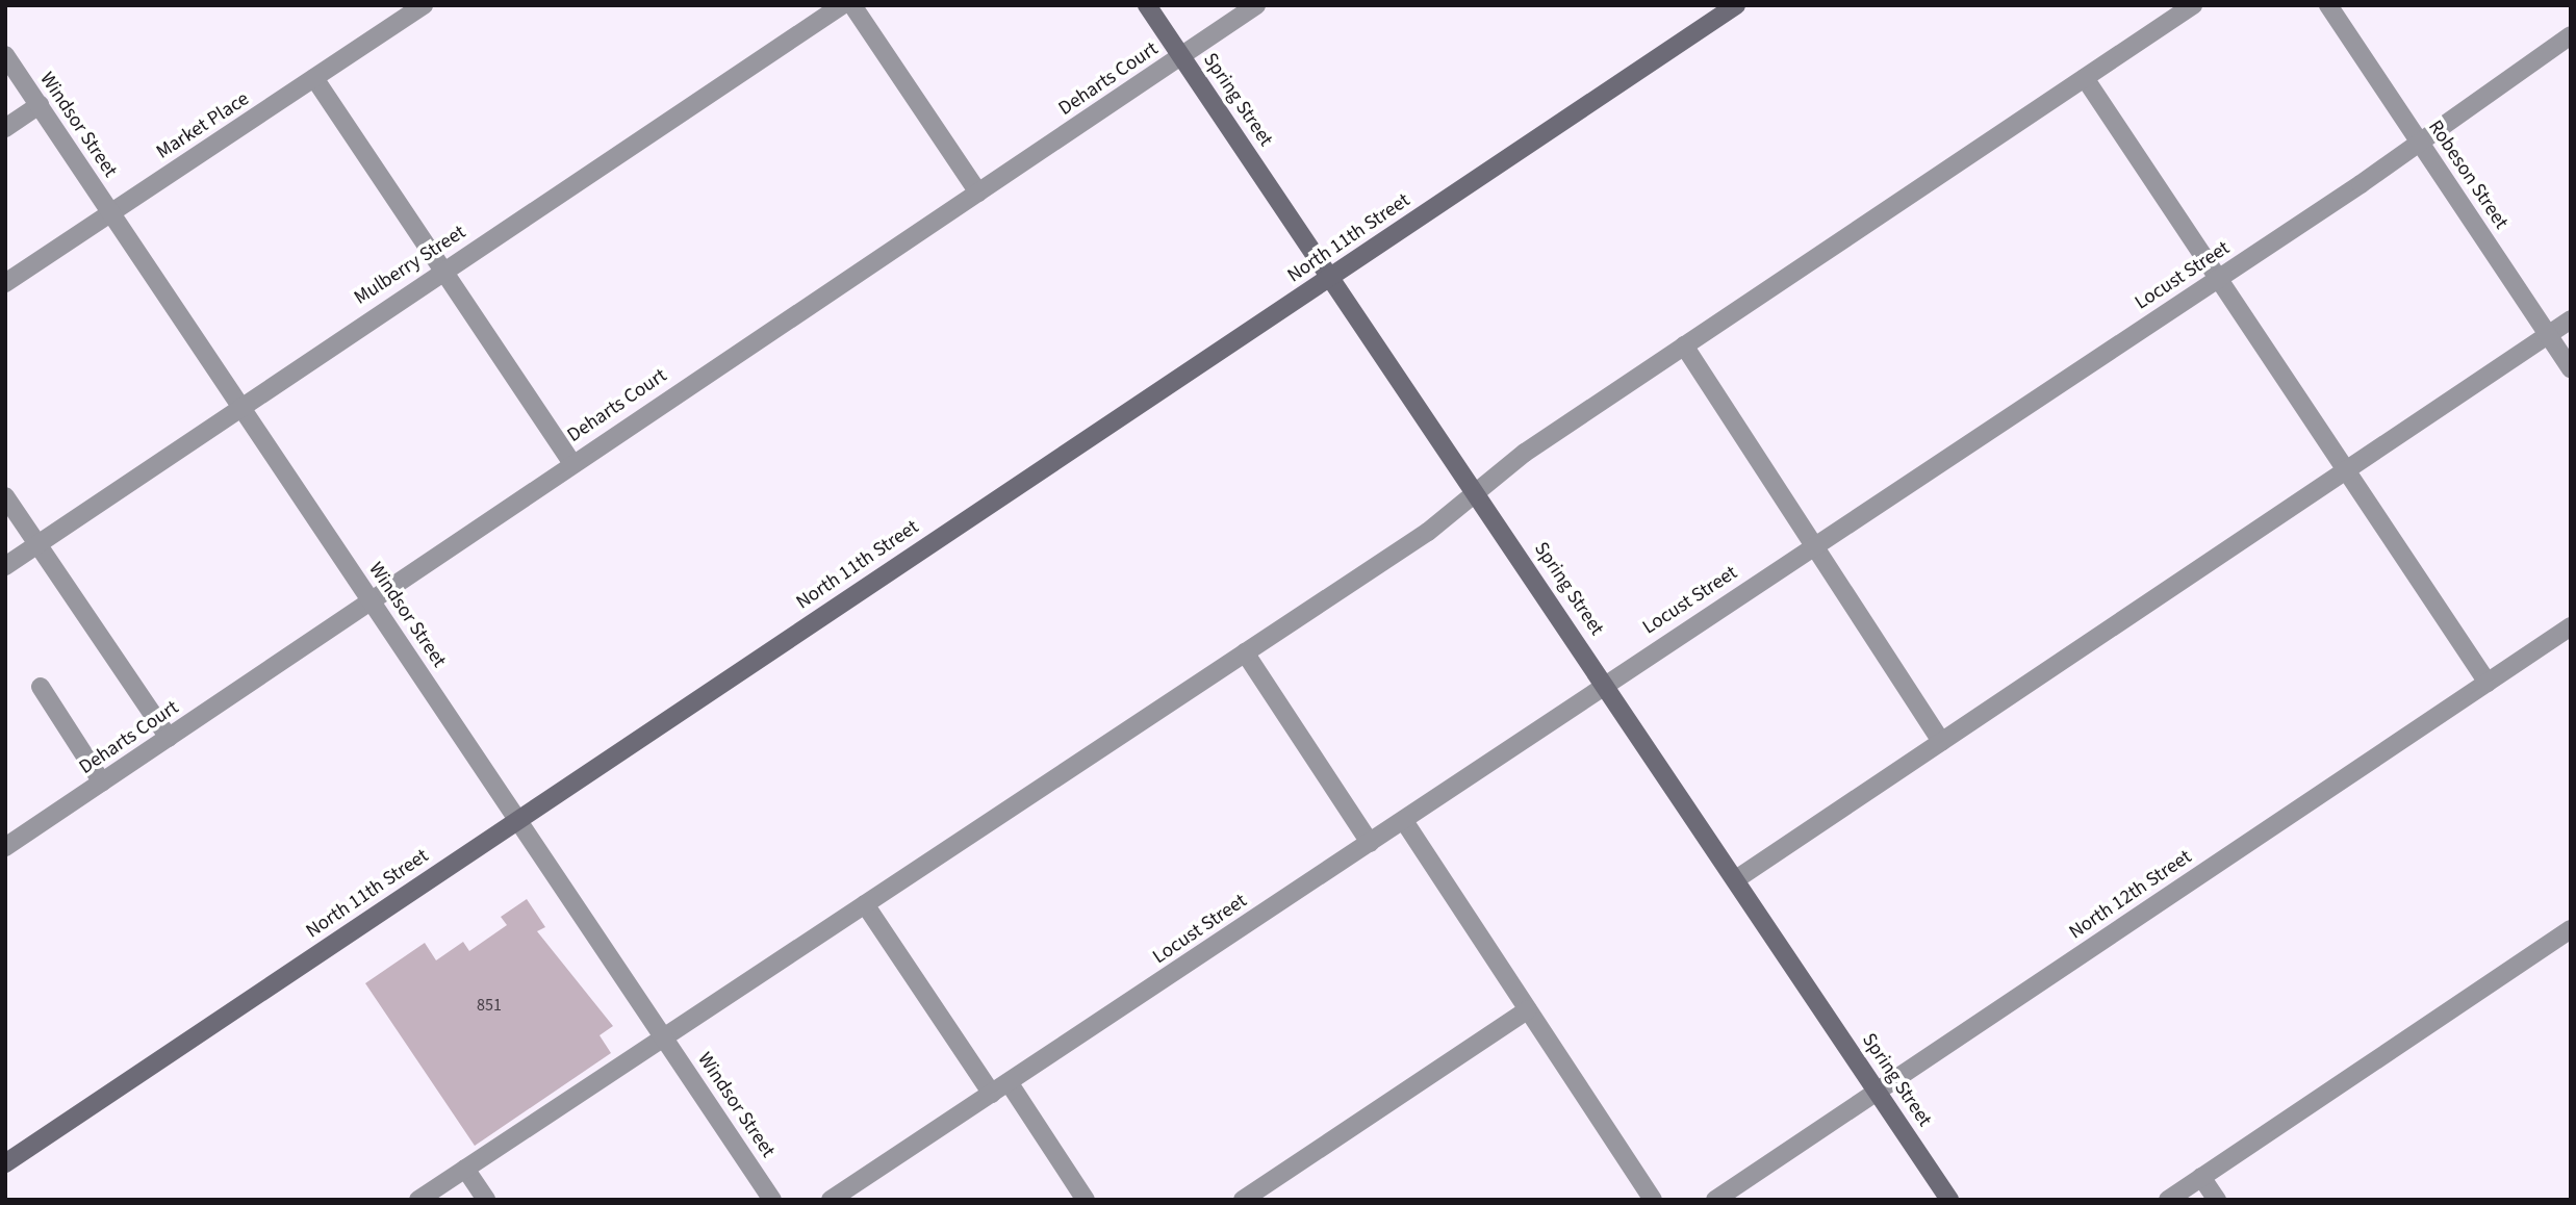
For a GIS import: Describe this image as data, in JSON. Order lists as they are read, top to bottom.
{
  "streets": {
    "street": [
      "Deharts Court",
      "Spring Street",
      "Windsor Street",
      "Market Place",
      "Robeson Street",
      "North 11th Street",
      "Mulberry Street",
      "Locust Street",
      "North 12th Street"
    ]
  },
  "crossings": [
    ["Deharts Court", "Spring Street"],
    ["Deharts Court", "Windsor Street"],
    ["Spring Street", "North 11th Street"],
    ["Spring Street", "Locust Street"],
    ["Spring Street", "North 12th Street"],
    ["Windsor Street", "Market Place"],
    ["Windsor Street", "North 11th Street"],
    ["Windsor Street", "Mulberry Street"],
    ["Robeson Street", "Locust Street"]
  ],
  "house_numbers": ["851"]
}
